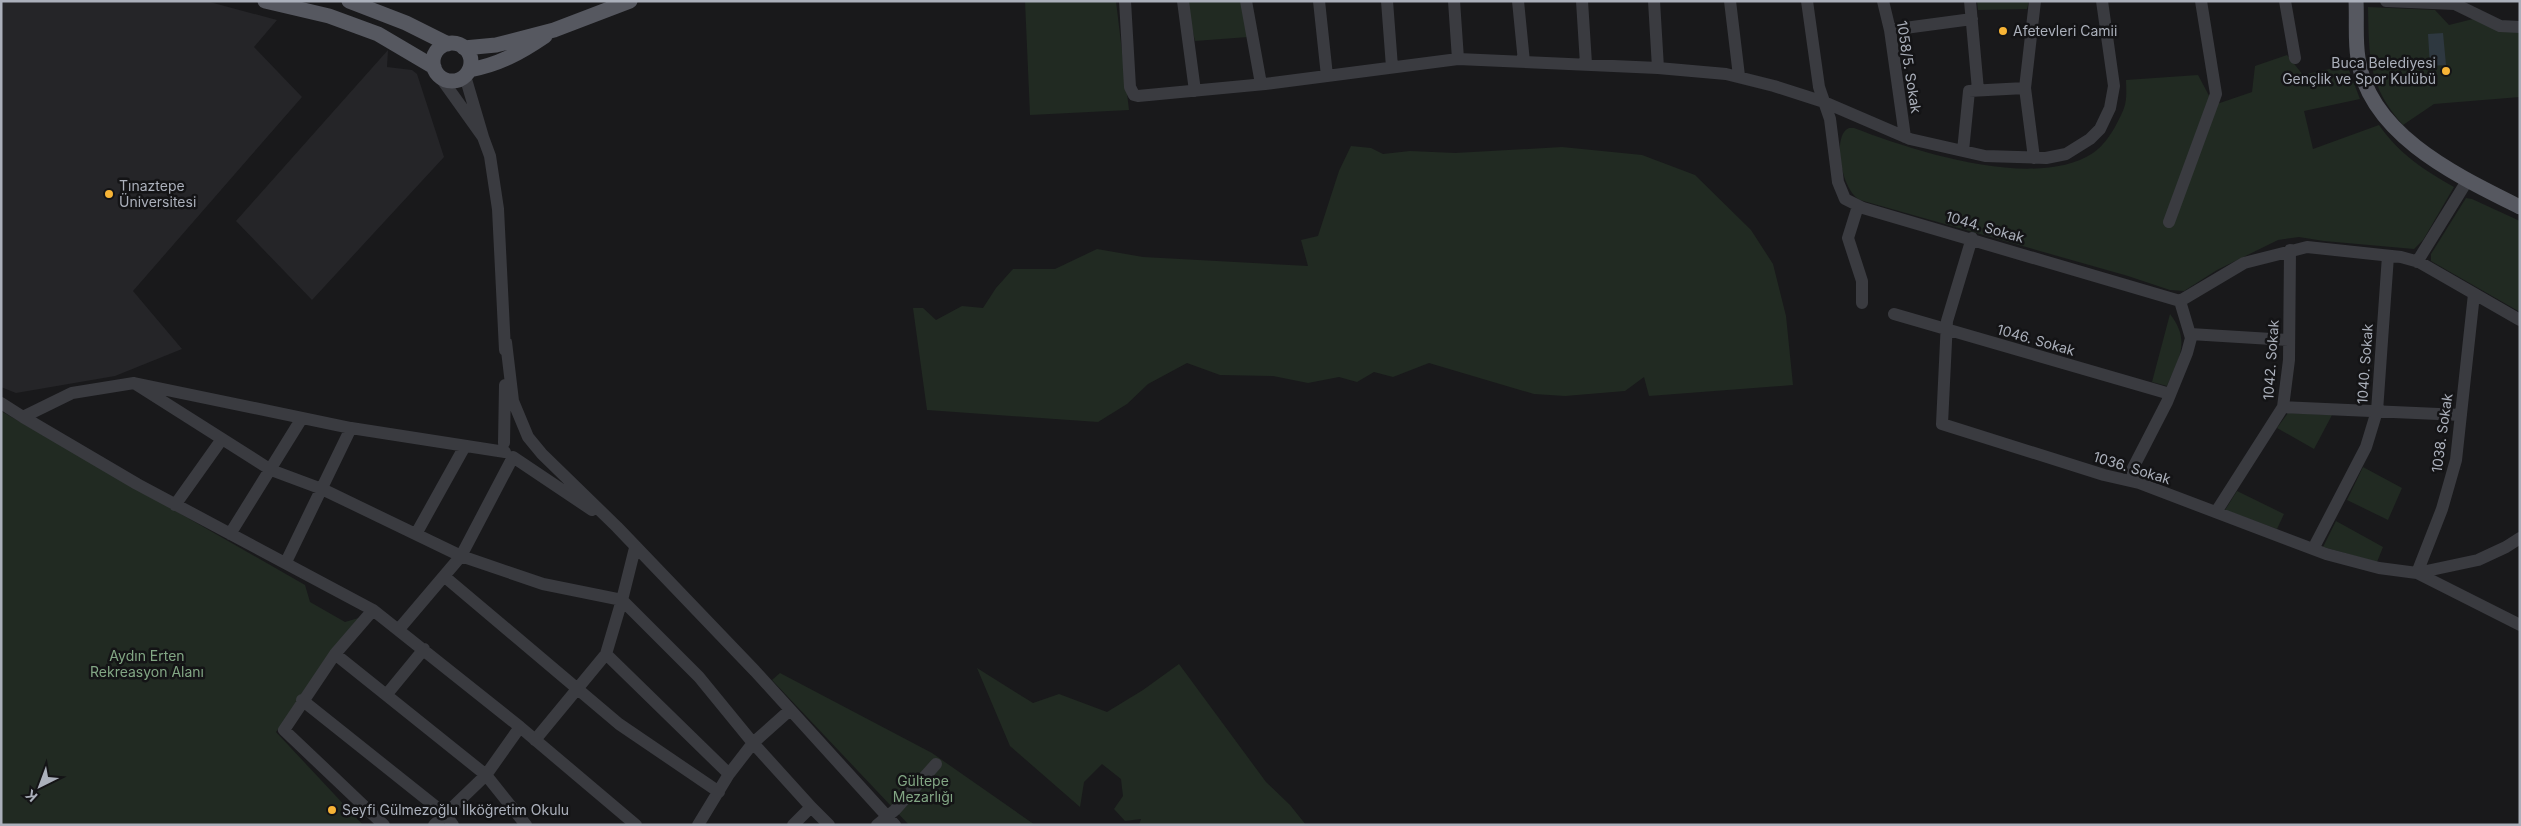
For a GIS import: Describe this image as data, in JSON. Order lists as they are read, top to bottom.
{
  "streets": {
    "street": [
      "1058/5. Sokak",
      "1044. Sokak",
      "1046. Sokak",
      "1042. Sokak",
      "1040. Sokak",
      "1038. Sokak",
      "1036. Sokak"
    ]
  },
  "crossings": [
    ["1044. Sokak", "1036. Sokak"],
    ["1046. Sokak", "1036. Sokak"],
    ["1042. Sokak", "1036. Sokak"],
    ["1040. Sokak", "1036. Sokak"],
    ["1038. Sokak", "1036. Sokak"]
  ],
  "parks": ["Aydın Erten Rekreasyon Alanı", "Gültepe Mezarlığı"],
  "places": [
    "Afetevleri Camii",
    "Buca Belediyesi Gençlik ve Spor Kulübü",
    "Tınaztepe Üniversitesi",
    "Seyfi Gülmezoğlu İlköğretim Okulu"
  ],
  "north": "bottom left"
}
